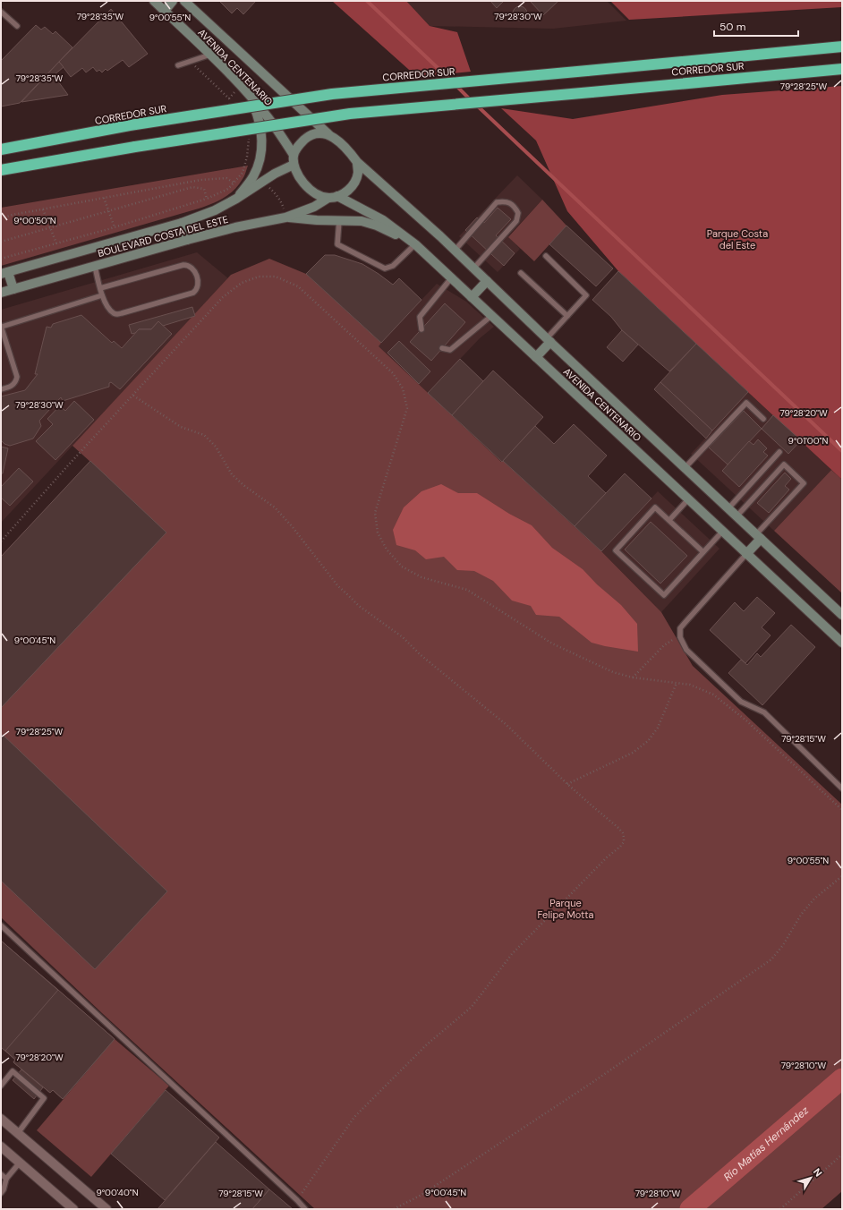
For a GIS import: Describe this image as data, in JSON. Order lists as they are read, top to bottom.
{
  "streets": {
    "highway": ["CORREDOR SUR"],
    "main road": ["AVENIDA CENTENARIO", "BOULEVARD COSTA DEL ESTE"]
  },
  "crossings": [
    ["AVENIDA CENTENARIO", "BOULEVARD COSTA DEL ESTE"]
  ],
  "water": ["Río Matías Hernández"],
  "parks": ["Parque Costa del Este", "Parque Felipe Motta"],
  "scale_bar": "50 m",
  "north": "top right",
  "coordinates": [
    "79°28'35\"W",
    "79°28'30\"W",
    "9°00'55\"N",
    "79°28'25\"W",
    "9°00'50\"N",
    "79°28'20\"W",
    "9°01'00\"N",
    "9°00'45\"N",
    "79°28'15\"W",
    "79°28'10\"W",
    "9°00'40\"N"
  ]
}
